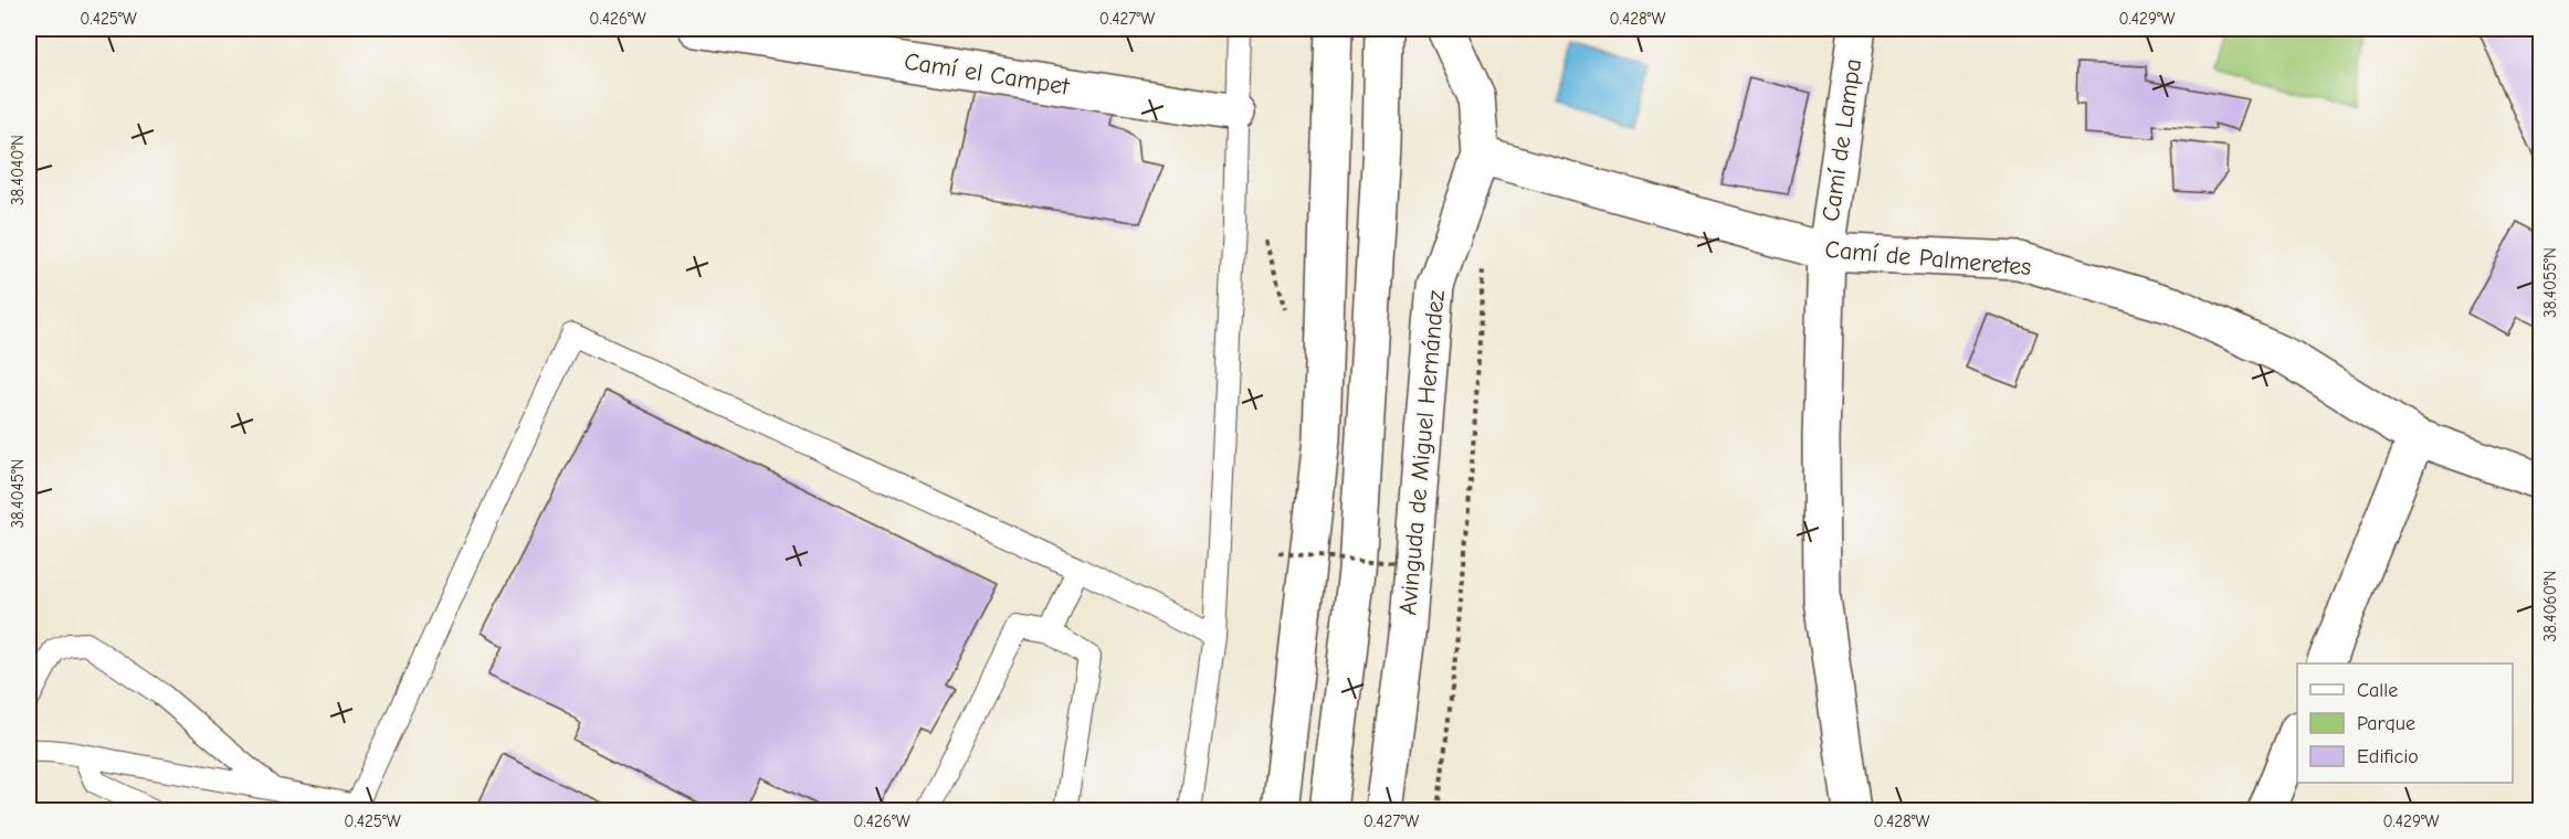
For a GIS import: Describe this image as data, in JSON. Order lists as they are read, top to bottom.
{
  "streets": {
    "street": [
      "Camí el Campet",
      "Camí de Lampa",
      "Camí de Palmeretes",
      "Avinguda de Miguel Hernández"
    ]
  },
  "crossings": [
    ["Camí de Lampa", "Camí de Palmeretes"],
    ["Camí de Palmeretes", "Avinguda de Miguel Hernández"]
  ],
  "legend": ["Calle", "Parque", "Edificio"],
  "coordinates": [
    "0.425°W",
    "0.426°W",
    "0.427°W",
    "0.428°W",
    "0.429°W",
    "38.4040°N",
    "38.4055°N",
    "38.4045°N",
    "38.4060°N"
  ]
}
